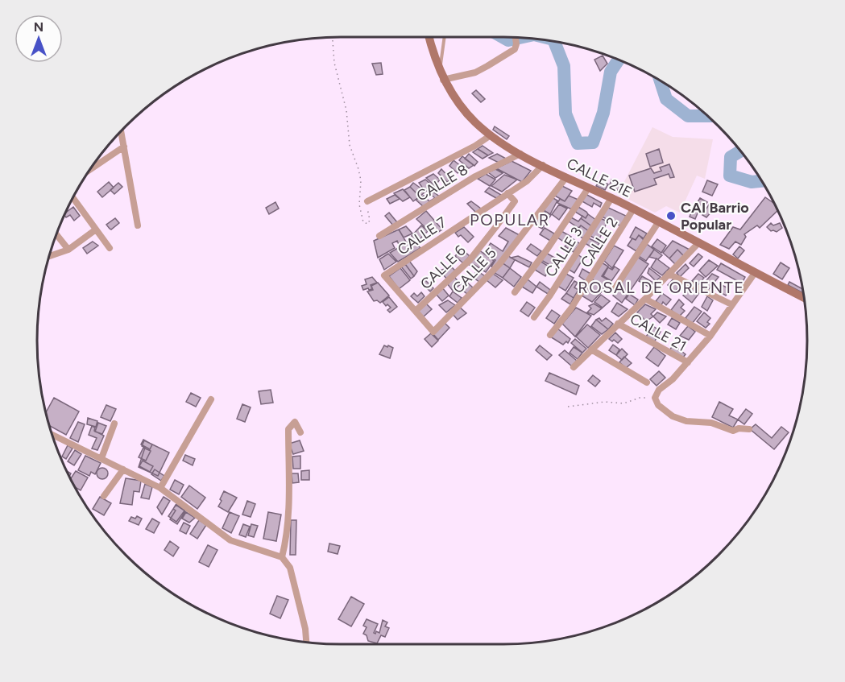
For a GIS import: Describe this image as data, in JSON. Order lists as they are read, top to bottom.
{
  "streets": {
    "main road": ["CALLE 21E"],
    "street": [
      "CALLE 8",
      "CALLE 7",
      "CALLE 2",
      "CALLE 3",
      "CALLE 6",
      "CALLE 5",
      "CALLE 21"
    ]
  },
  "crossings": [
    ["CALLE 21E", "CALLE 8"],
    ["CALLE 21E", "CALLE 7"],
    ["CALLE 21E", "CALLE 2"],
    ["CALLE 21E", "CALLE 3"],
    ["CALLE 21E", "CALLE 5"],
    ["CALLE 7", "CALLE 6"],
    ["CALLE 7", "CALLE 5"],
    ["CALLE 6", "CALLE 5"]
  ],
  "districts": ["POPULAR", "ROSAL DE ORIENTE"],
  "places": ["CAI Barrio Popular"],
  "north": "top"
}
